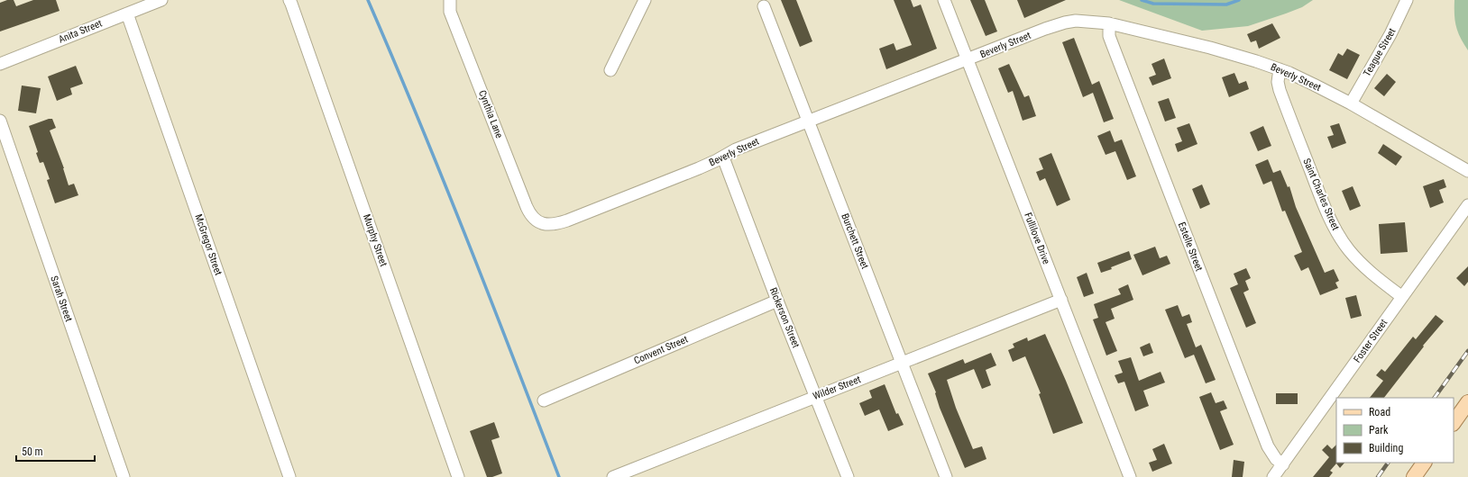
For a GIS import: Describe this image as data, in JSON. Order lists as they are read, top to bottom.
{
  "streets": {
    "street": [
      "Anita Street",
      "Beverly Street",
      "Teague Street",
      "Cynthia Lane",
      "Saint Charles Street",
      "Fullilove Drive",
      "Murphy Street",
      "Burchett Street",
      "McGregor Street",
      "Estelle Street",
      "Sarah Street",
      "Rickerson Street",
      "Foster Street",
      "Convent Street",
      "Wilder Street"
    ]
  },
  "crossings": [
    ["Anita Street", "McGregor Street"],
    ["Beverly Street", "Teague Street"],
    ["Beverly Street", "Cynthia Lane"],
    ["Beverly Street", "Saint Charles Street"],
    ["Beverly Street", "Fullilove Drive"],
    ["Beverly Street", "Burchett Street"],
    ["Beverly Street", "Estelle Street"],
    ["Beverly Street", "Rickerson Street"],
    ["Saint Charles Street", "Foster Street"],
    ["Fullilove Drive", "Wilder Street"],
    ["Burchett Street", "Wilder Street"],
    ["Estelle Street", "Foster Street"],
    ["Rickerson Street", "Convent Street"],
    ["Rickerson Street", "Wilder Street"]
  ],
  "legend": ["Road", "Park", "Building"],
  "scale_bar": "50 m"
}
